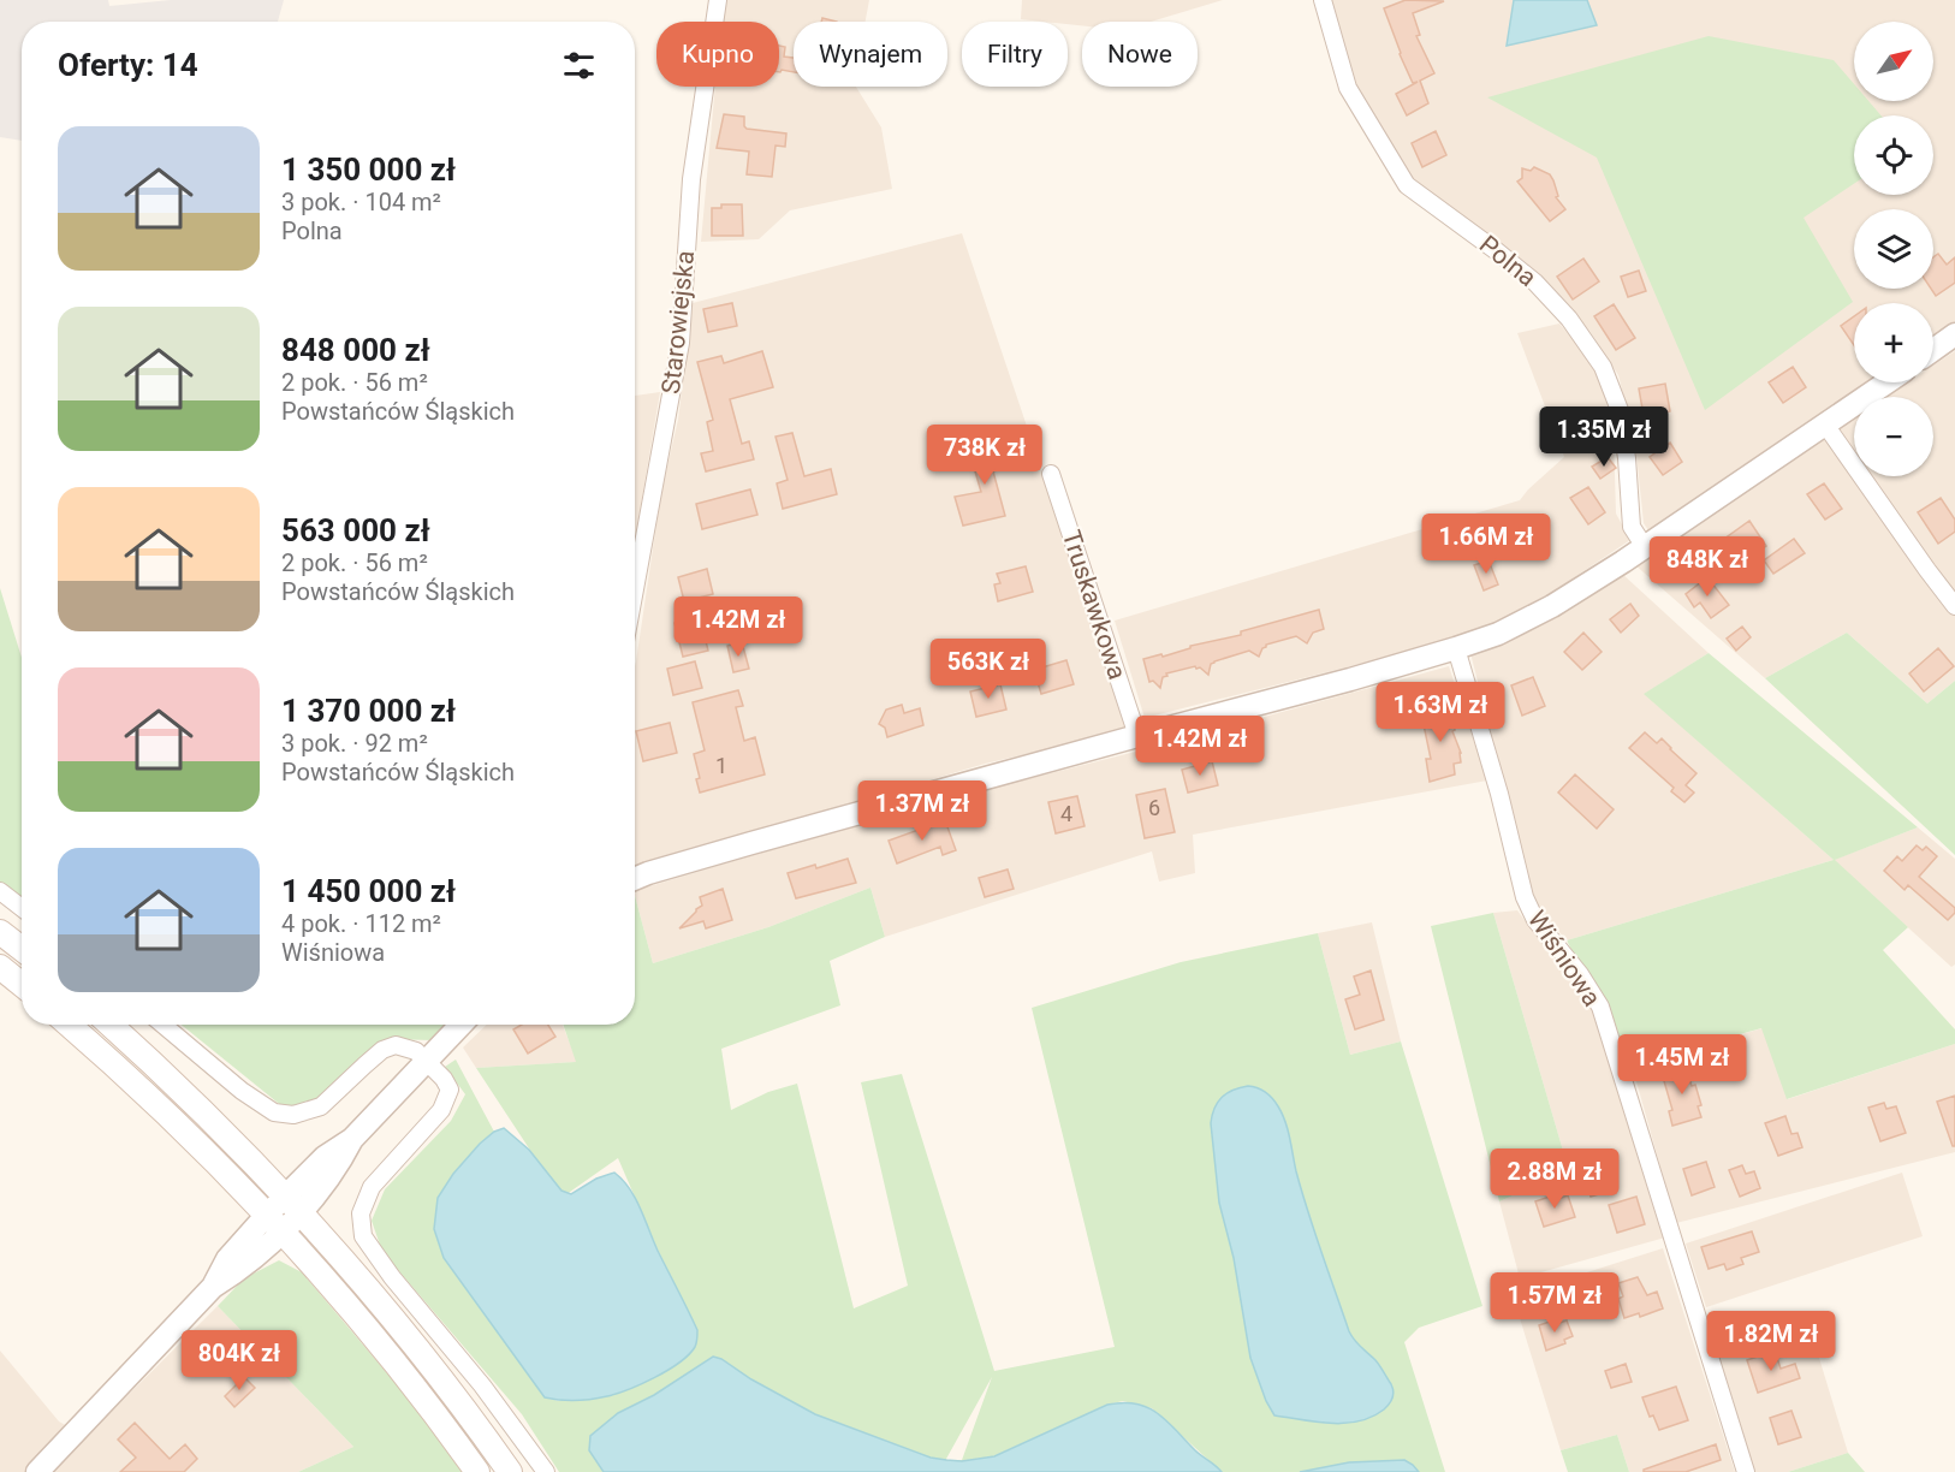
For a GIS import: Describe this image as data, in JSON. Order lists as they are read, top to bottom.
{
  "streets": {
    "street": [
      "Polna",
      "Starowiejska",
      "Truskawkowa",
      "Wiśniowa"
    ]
  },
  "house_numbers": ["1", "6", "4"],
  "north": "top right",
  "page": {
    "map_buttons": ["+", "−"],
    "chip": [
      "Kupno",
      "Wynajem",
      "Filtry",
      "Nowe"
    ],
    "heading": "Oferty: 14",
    "list": [
      {
        "name": "1 350 000 zł",
        "note": "3 pok. · 104 m² · Polna"
      },
      {
        "name": "848 000 zł",
        "note": "2 pok. · 56 m² · Powstańców Śląskich"
      },
      {
        "name": "563 000 zł",
        "note": "2 pok. · 56 m² · Powstańców Śląskich"
      },
      {
        "name": "1 370 000 zł",
        "note": "3 pok. · 92 m² · Powstańców Śląskich"
      },
      {
        "name": "1 450 000 zł",
        "note": "4 pok. · 112 m² · Wiśniowa"
      }
    ],
    "price": [
      "1.35M zł",
      "738K zł",
      "1.66M zł",
      "848K zł",
      "1.42M zł",
      "563K zł",
      "1.63M zł",
      "1.42M zł",
      "1.37M zł",
      "1.45M zł",
      "2.88M zł",
      "1.57M zł",
      "1.82M zł",
      "804K zł"
    ]
  }
}
